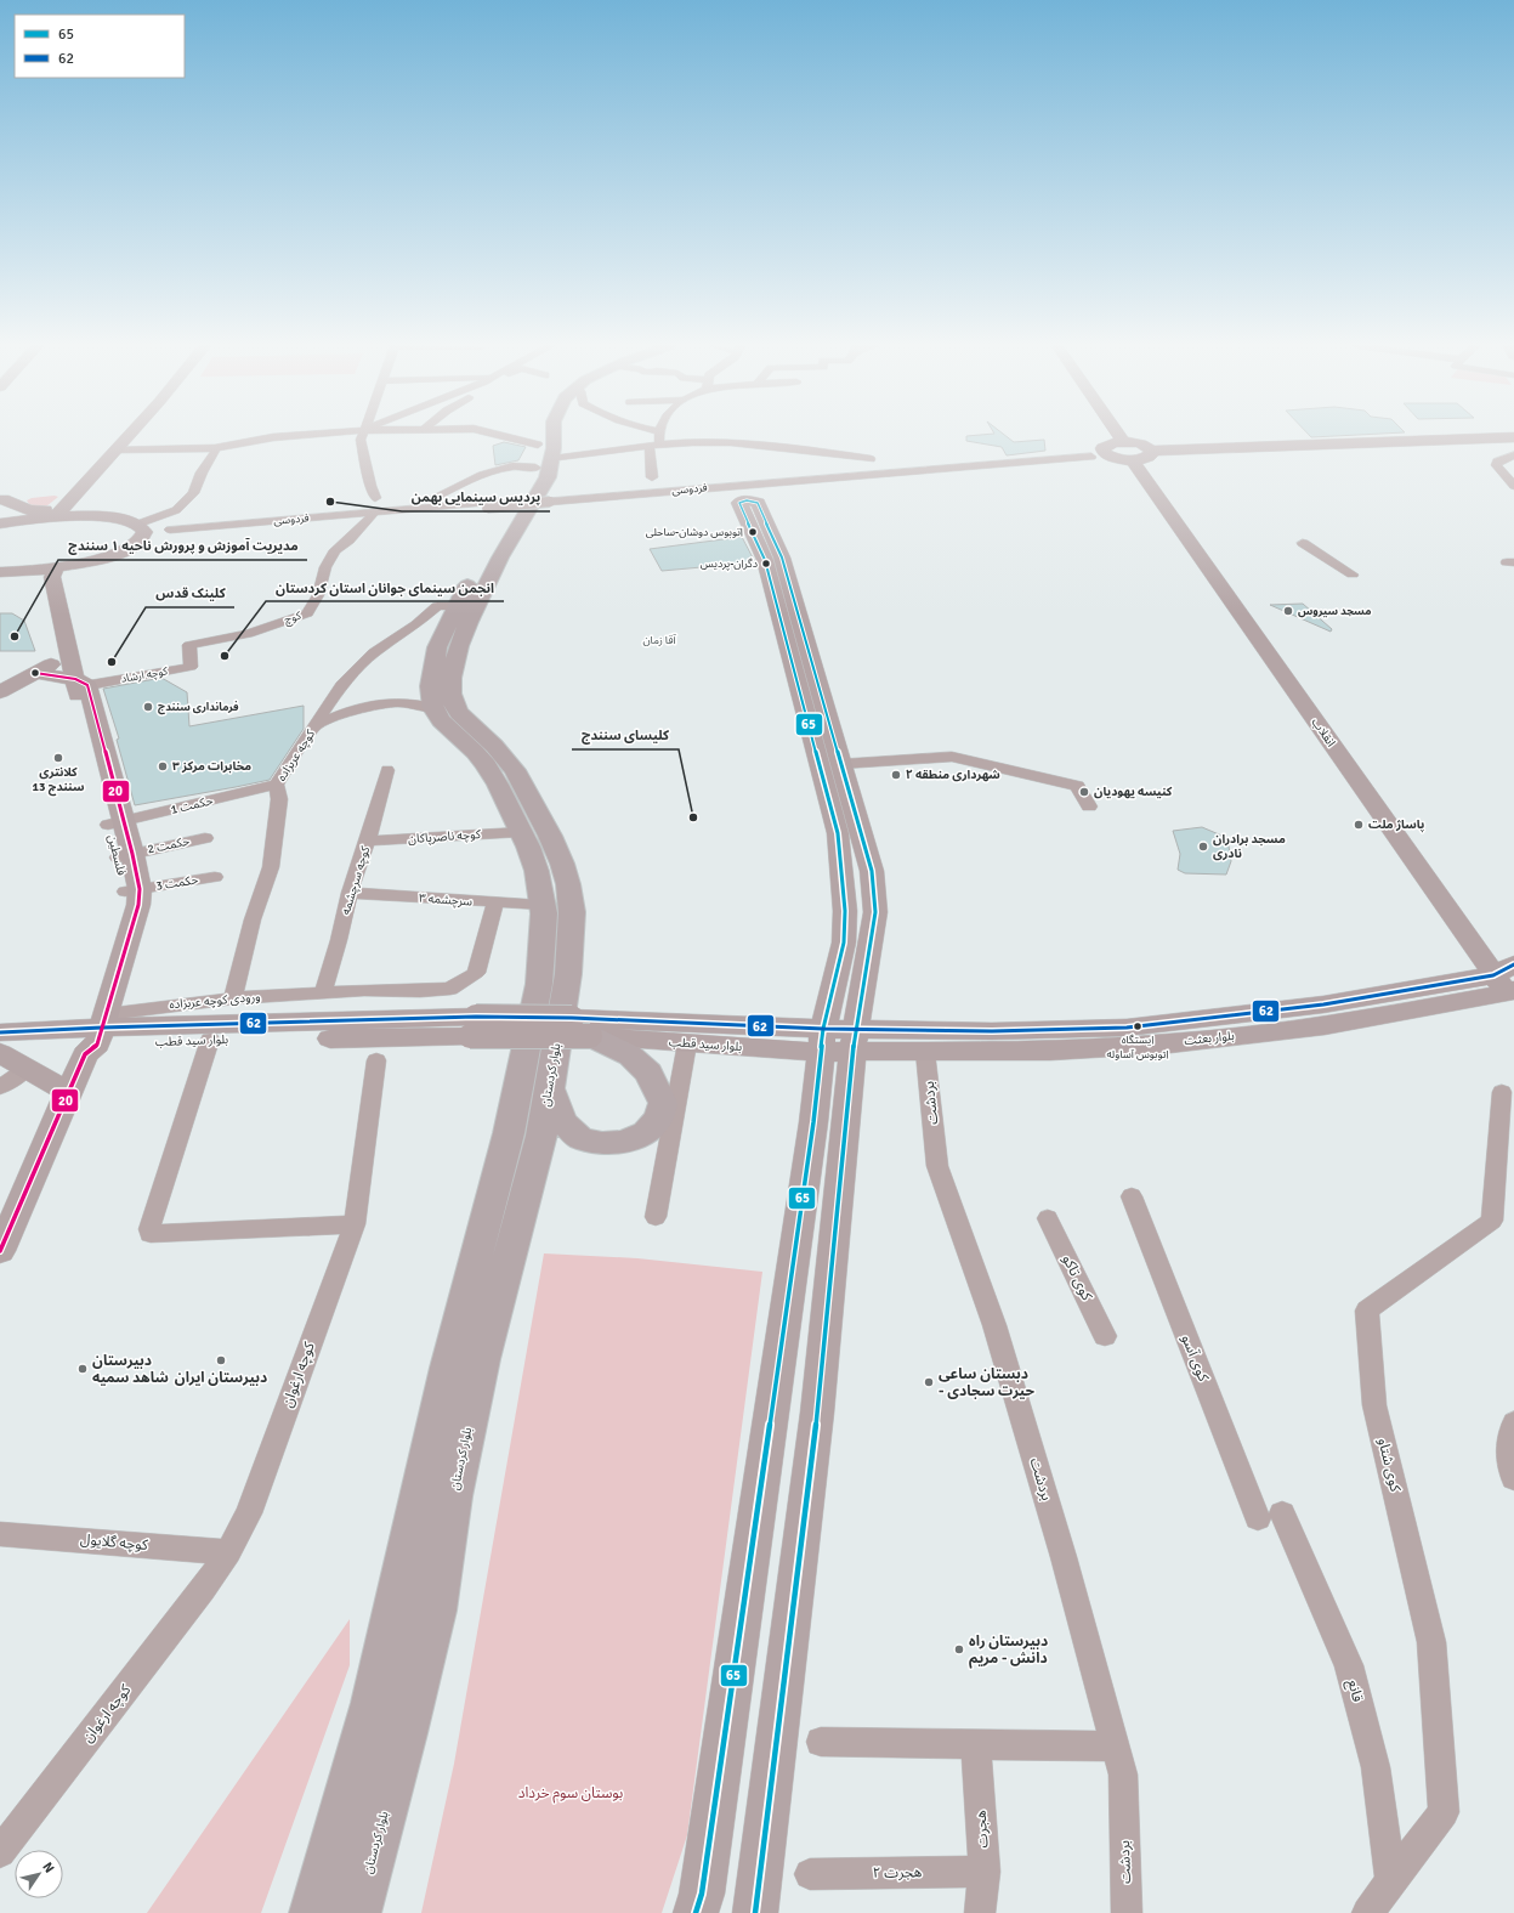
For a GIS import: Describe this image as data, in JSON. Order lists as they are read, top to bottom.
{
  "streets": {
    "main road": [
      "انقلاب",
      "فلسطین",
      "بلوار بعثت",
      "بلوار سید قطب",
      "بلوار کردستان"
    ],
    "street": [
      "فردوسی",
      "کوچ",
      "کوچه ارشاد",
      "کوچه عربزاده",
      "حکمت 1",
      "کوچه ناصرپاکان",
      "حکمت 2",
      "کوچه سرچشمه",
      "حکمت 3",
      "سرچشمه ۳",
      "ورودی کوچه عربزاده",
      "بردشت",
      "کوی تاکو",
      "کوی آسو",
      "کوچه ارغوان",
      "کوی شتاو",
      "کوچه گلایول",
      "قانع",
      "هجرت",
      "هجرت ۲"
    ]
  },
  "crossings": [
    ["فردوسی", "کوچ"],
    ["کوچ", "کوچه ارشاد"],
    ["کوچه ارشاد", "فلسطین"],
    ["انقلاب", "بلوار بعثت"],
    ["کوچه عربزاده", "حکمت 1"],
    ["کوچه عربزاده", "ورودی کوچه عربزاده"],
    ["کوچه عربزاده", "بلوار کردستان"],
    ["حکمت 1", "فلسطین"],
    ["کوچه ناصرپاکان", "کوچه سرچشمه"],
    ["حکمت 2", "فلسطین"],
    ["فلسطین", "حکمت 3"],
    ["فلسطین", "ورودی کوچه عربزاده"],
    ["فلسطین", "بلوار سید قطب"],
    ["کوچه سرچشمه", "سرچشمه ۳"],
    ["کوچه سرچشمه", "ورودی کوچه عربزاده"],
    ["سرچشمه ۳", "ورودی کوچه عربزاده"],
    ["ورودی کوچه عربزاده", "بلوار سید قطب"],
    ["بلوار بعثت", "بلوار سید قطب"],
    ["بلوار بعثت", "بردشت"],
    ["بلوار سید قطب", "بلوار کردستان"],
    ["کوی آسو", "قانع"],
    ["کوچه ارغوان", "کوچه گلایول"],
    ["کوی شتاو", "قانع"],
    ["هجرت", "هجرت ۲"]
  ],
  "districts": ["آقا زمان"],
  "parks": ["بوستان سوم خرداد"],
  "places": [
    "پردیس سینمایی بهمن",
    "اتوبوس دوشان-ساحلی",
    "دگران-پردیس",
    "مسجد سیروس",
    "مدیریت آموزش و پرورش ناحیه ۱ سنندج",
    "انجمن سینمای جوانان استان کردستان",
    "کلینک قدس",
    "فرمانداری سنندج",
    "کلانتری 13 سنندج",
    "مخابرات مرکز ۳",
    "شهرداری منطقه ۲",
    "کنیسه یهودیان",
    "کلیسای سنندج",
    "پاساژ ملت",
    "مسجد برادران نادری",
    "ایستگاه اتوبوس آساوله",
    "دبیرستان ایران",
    "دبیرستان شاهد سمیه",
    "دبستان ساعی - حیرت سجادی",
    "دبیرستان راه دانش - مریم"
  ],
  "lines": ["transit line 65", "transit line 20", "transit line 62"],
  "legend": ["65", "62"],
  "north": "top right"
}
